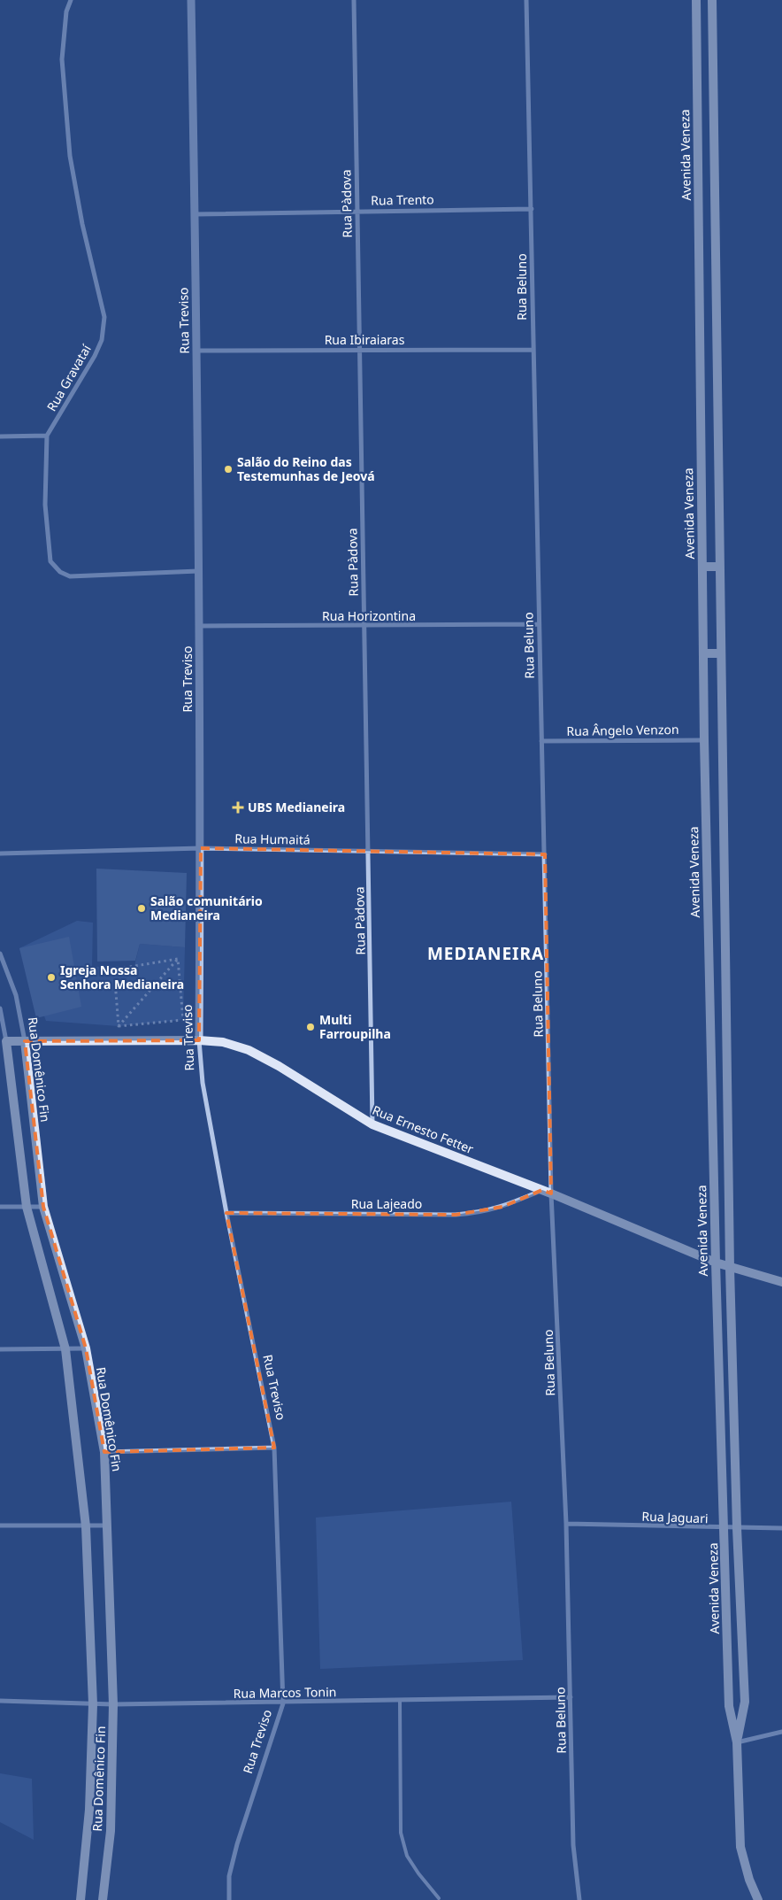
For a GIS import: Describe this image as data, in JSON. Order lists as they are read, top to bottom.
{
  "streets": {
    "main road": ["Avenida Veneza", "Rua Domênico Fin", "Rua Ernesto Fetter"],
    "street": [
      "Rua Trento",
      "Rua Pàdova",
      "Rua Beluno",
      "Rua Treviso",
      "Rua Ibiraiaras",
      "Rua Gravataí",
      "Rua Horizontina",
      "Rua Ângelo Venzon",
      "Rua Humaitá",
      "Rua Lajeado",
      "Rua Jaguari",
      "Rua Marcos Tonin"
    ]
  },
  "crossings": [
    ["Avenida Veneza", "Rua Ângelo Venzon"],
    ["Avenida Veneza", "Rua Ernesto Fetter"],
    ["Avenida Veneza", "Rua Jaguari"],
    ["Rua Trento", "Rua Pàdova"],
    ["Rua Trento", "Rua Beluno"],
    ["Rua Trento", "Rua Treviso"],
    ["Rua Pàdova", "Rua Ibiraiaras"],
    ["Rua Pàdova", "Rua Horizontina"],
    ["Rua Pàdova", "Rua Humaitá"],
    ["Rua Pàdova", "Rua Ernesto Fetter"],
    ["Rua Beluno", "Rua Ibiraiaras"],
    ["Rua Beluno", "Rua Horizontina"],
    ["Rua Beluno", "Rua Ângelo Venzon"],
    ["Rua Beluno", "Rua Humaitá"],
    ["Rua Beluno", "Rua Ernesto Fetter"],
    ["Rua Beluno", "Rua Lajeado"],
    ["Rua Beluno", "Rua Jaguari"],
    ["Rua Beluno", "Rua Marcos Tonin"],
    ["Rua Treviso", "Rua Ibiraiaras"],
    ["Rua Treviso", "Rua Gravataí"],
    ["Rua Treviso", "Rua Horizontina"],
    ["Rua Treviso", "Rua Humaitá"],
    ["Rua Treviso", "Rua Ernesto Fetter"],
    ["Rua Treviso", "Rua Lajeado"],
    ["Rua Treviso", "Rua Marcos Tonin"],
    ["Rua Domênico Fin", "Rua Ernesto Fetter"],
    ["Rua Domênico Fin", "Rua Marcos Tonin"],
    ["Rua Ernesto Fetter", "Rua Lajeado"]
  ],
  "districts": ["MEDIANEIRA"],
  "places": {
    "other": [
      "Salão do Reino das Testemunhas de Jeová",
      "Salão comunitário Medianeira",
      "Igreja Nossa Senhora Medianeira",
      "Multi Farroupilha"
    ],
    "health": ["UBS Medianeira"]
  }
}
